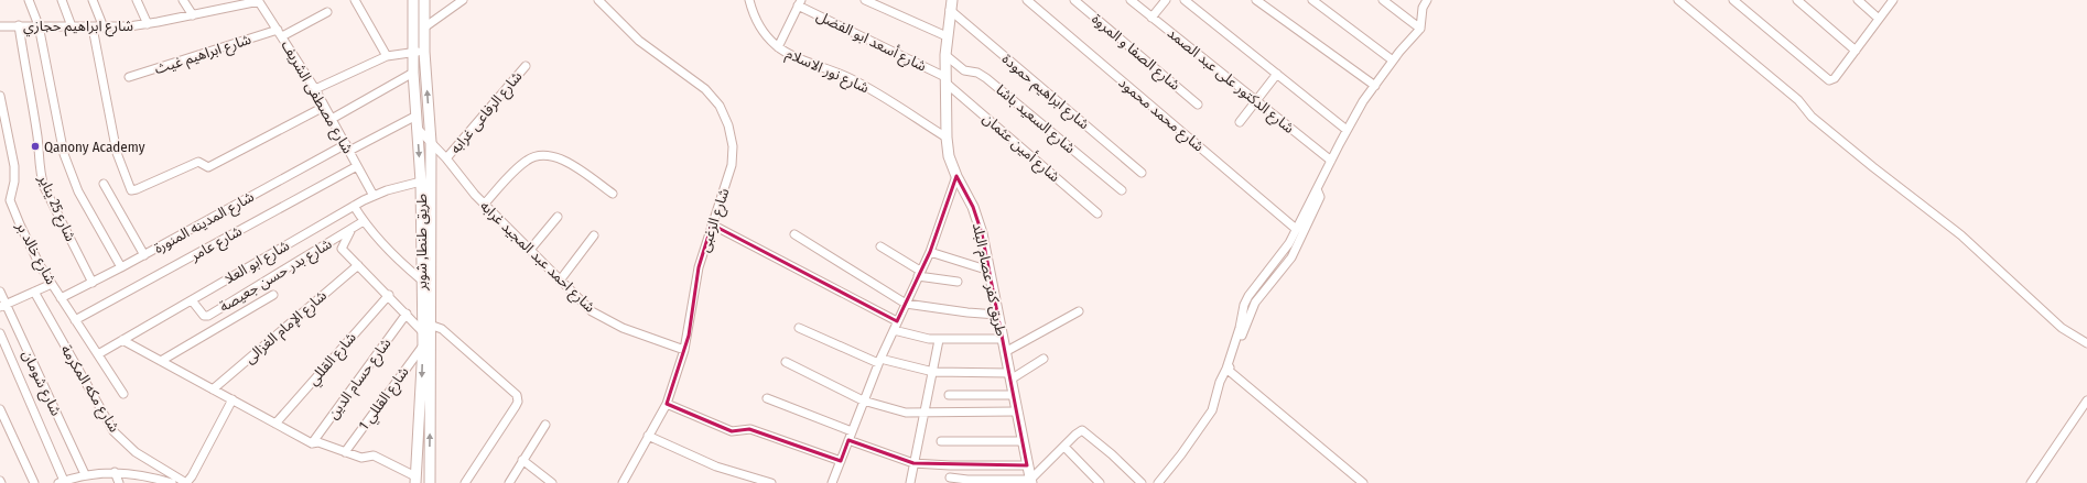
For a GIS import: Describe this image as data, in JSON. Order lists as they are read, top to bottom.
{
  "streets": {
    "street": [
      "شارع ابراهيم حجازي",
      "شارع أسعد ابو الفضل",
      "شارع الصفا و المروة",
      "شارع ابراهيم غيث",
      "شارع نور الاسلام",
      "شارع الدكتور على عبد الصمد",
      "شارع ابراهيم حمودة",
      "شارع مصطفى الشريف",
      "شارع الرفاعى غرابه",
      "شارع محمد محمود",
      "شارع السعيد باشا",
      "شارع أمين عثمان",
      "شارع 25 يناير",
      "شارع الزغبى",
      "شارع المدينه المنورة",
      "طريق طنطا, شوبر",
      "شارع عامر",
      "شارع خالد بر",
      "شارع احمد عبد المجيد غرابه",
      "شارع ابو العلا",
      "شارع بدر حسن جعيصة",
      "طريق كفر عصام البلد",
      "شارع الإمام الغزالى",
      "شارع القللي",
      "شارع حسام الدين",
      "شارع شومان",
      "شارع مكه المكرمة",
      "شارع القللي 1"
    ]
  },
  "crossings": [
    ["شارع ابراهيم حجازي", "شارع مصطفى الشريف"],
    ["شارع ابراهيم حجازي", "شارع 25 يناير"],
    ["شارع أسعد ابو الفضل", "شارع أمين عثمان"],
    ["شارع أسعد ابو الفضل", "طريق كفر عصام البلد"],
    ["شارع ابراهيم غيث", "شارع مصطفى الشريف"],
    ["شارع نور الاسلام", "طريق كفر عصام البلد"],
    ["شارع ابراهيم حمودة", "طريق كفر عصام البلد"],
    ["شارع مصطفى الشريف", "شارع المدينه المنورة"],
    ["شارع مصطفى الشريف", "شارع عامر"],
    ["شارع مصطفى الشريف", "شارع ابو العلا"],
    ["شارع الرفاعى غرابه", "شارع احمد عبد المجيد غرابه"],
    ["شارع السعيد باشا", "طريق كفر عصام البلد"],
    ["شارع أمين عثمان", "طريق كفر عصام البلد"],
    ["شارع 25 يناير", "شارع المدينه المنورة"],
    ["شارع الزغبى", "شارع احمد عبد المجيد غرابه"],
    ["شارع المدينه المنورة", "طريق طنطا, شوبر"],
    ["شارع المدينه المنورة", "شارع خالد بر"],
    ["طريق طنطا, شوبر", "شارع احمد عبد المجيد غرابه"],
    ["طريق طنطا, شوبر", "شارع ابو العلا"],
    ["طريق طنطا, شوبر", "شارع القللي 1"],
    ["شارع عامر", "شارع خالد بر"],
    ["شارع خالد بر", "شارع ابو العلا"],
    ["شارع ابو العلا", "شارع بدر حسن جعيصة"]
  ],
  "places": ["Qanony Academy"]
}
